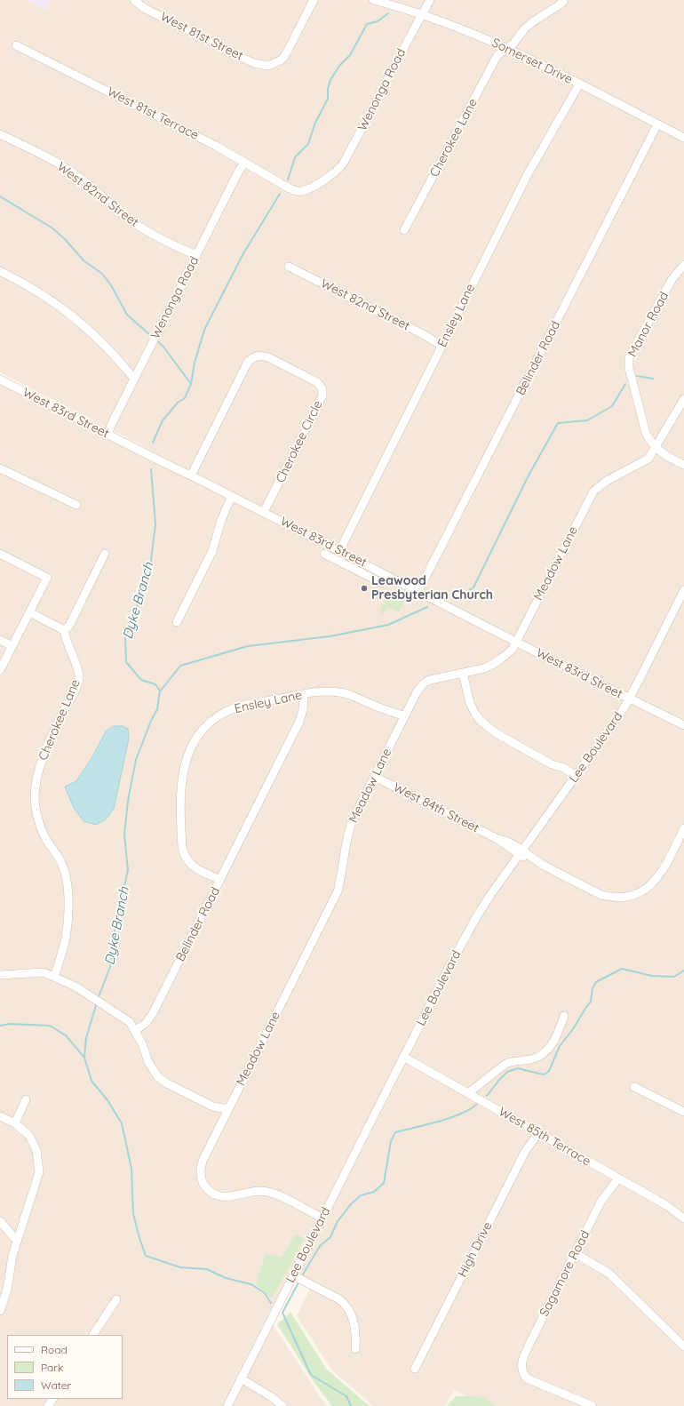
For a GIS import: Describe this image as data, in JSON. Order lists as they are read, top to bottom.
{
  "streets": {
    "street": [
      "West 81st Street",
      "Somerset Drive",
      "Wenonga Road",
      "West 81st Terrace",
      "Cherokee Lane",
      "West 82nd Street",
      "Ensley Lane",
      "Manor Road",
      "Belinder Road",
      "West 83rd Street",
      "Cherokee Circle",
      "Meadow Lane",
      "Lee Boulevard",
      "West 84th Street",
      "West 85th Terrace",
      "High Drive",
      "Sagamore Road"
    ]
  },
  "crossings": [
    ["Somerset Drive", "Wenonga Road"],
    ["Somerset Drive", "Cherokee Lane"],
    ["Somerset Drive", "Ensley Lane"],
    ["Somerset Drive", "Belinder Road"],
    ["Wenonga Road", "West 81st Terrace"],
    ["Wenonga Road", "West 82nd Street"],
    ["Wenonga Road", "West 83rd Street"],
    ["West 82nd Street", "Ensley Lane"],
    ["Ensley Lane", "Belinder Road"],
    ["Ensley Lane", "West 83rd Street"],
    ["Ensley Lane", "Meadow Lane"],
    ["Manor Road", "Meadow Lane"],
    ["Belinder Road", "West 83rd Street"],
    ["West 83rd Street", "Cherokee Circle"],
    ["West 83rd Street", "Meadow Lane"],
    ["West 83rd Street", "Lee Boulevard"],
    ["Meadow Lane", "Lee Boulevard"],
    ["Meadow Lane", "West 84th Street"],
    ["Lee Boulevard", "West 84th Street"],
    ["Lee Boulevard", "West 85th Terrace"],
    ["West 85th Terrace", "High Drive"],
    ["West 85th Terrace", "Sagamore Road"]
  ],
  "water": ["Dyke Branch"],
  "places": ["Leawood Presbyterian Church"],
  "legend": ["Road", "Park", "Water"]
}
